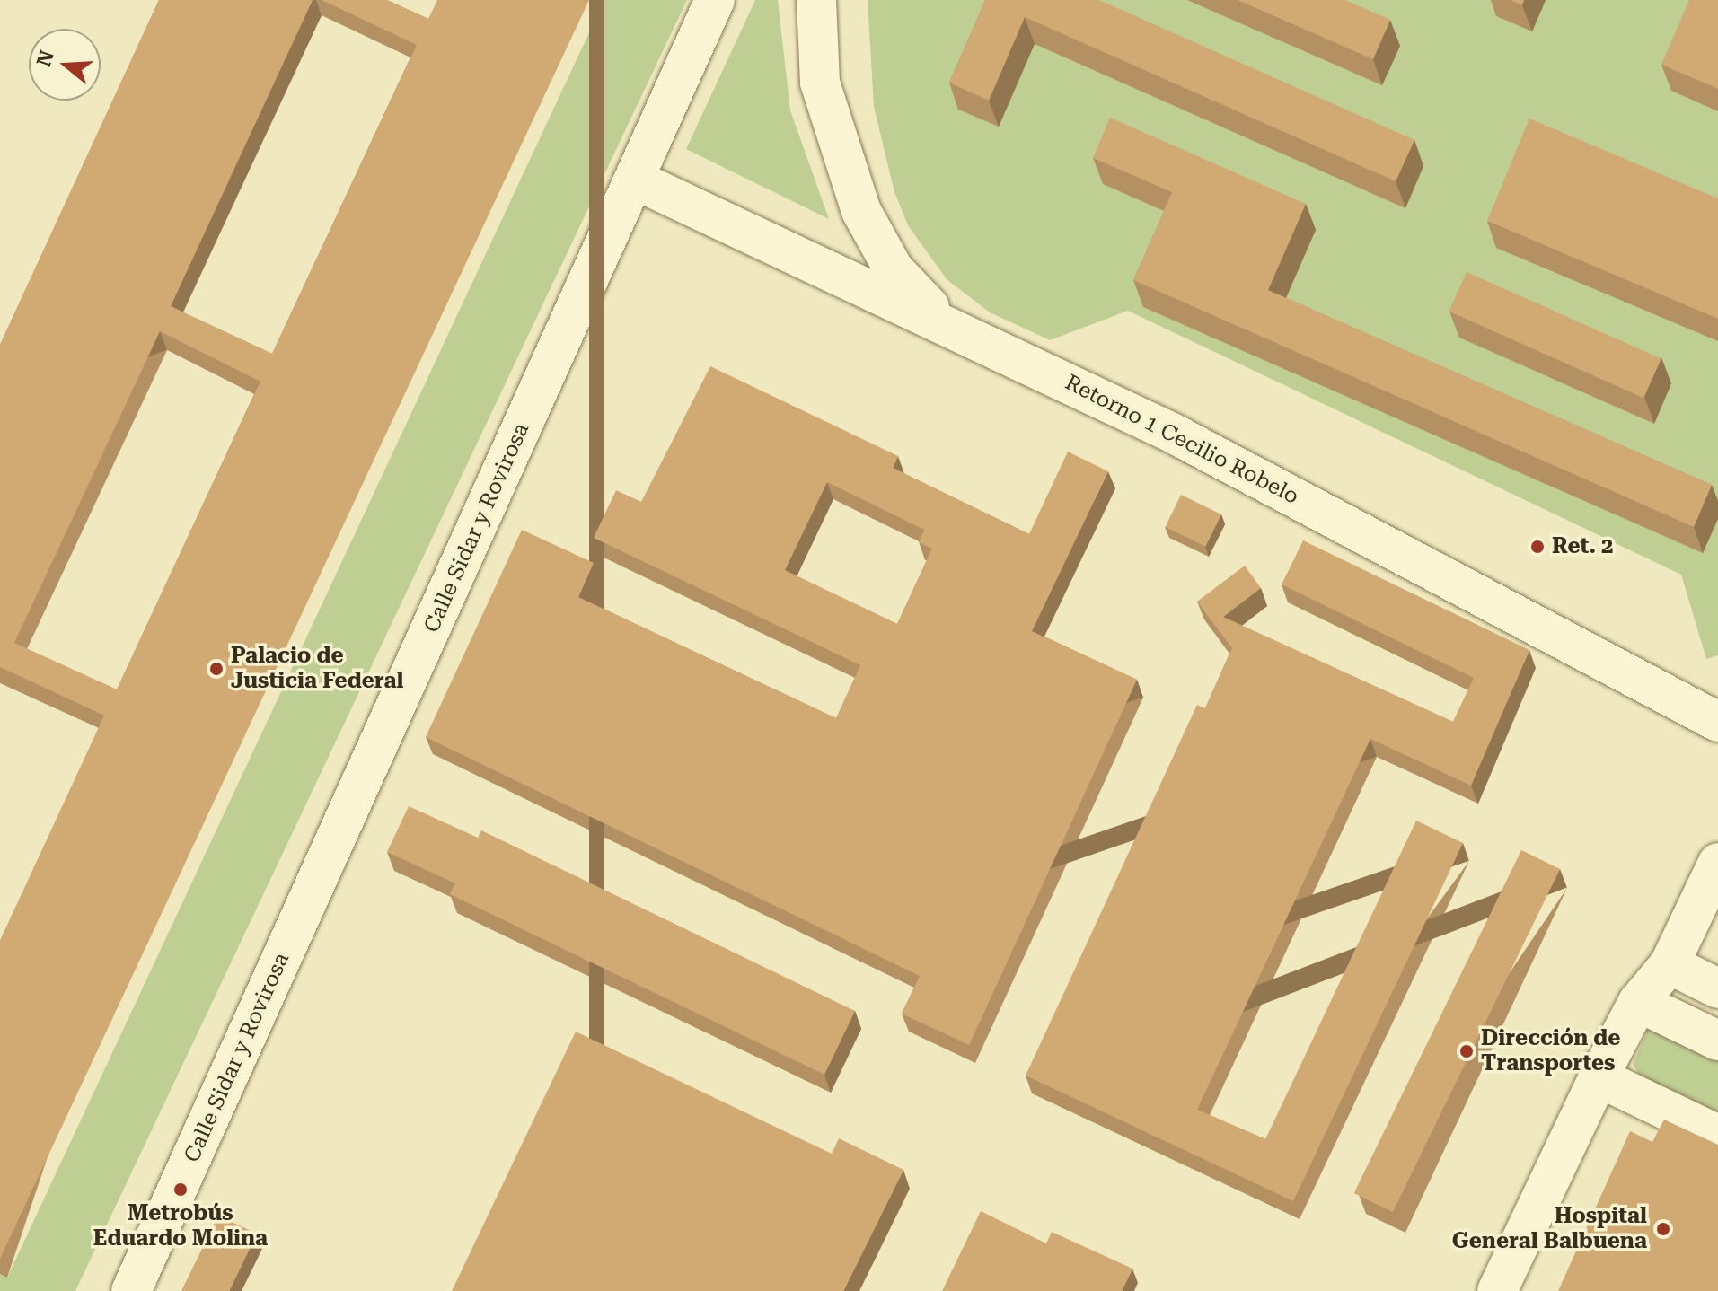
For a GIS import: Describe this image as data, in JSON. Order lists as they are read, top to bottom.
{
  "streets": {
    "street": ["Retorno 1 Cecilio Robelo", "Calle Sidar y Rovirosa"]
  },
  "crossings": [
    ["Retorno 1 Cecilio Robelo", "Calle Sidar y Rovirosa"]
  ],
  "places": [
    "Ret. 2",
    "Palacio de Justicia Federal",
    "Dirección de Transportes",
    "Metrobús Eduardo Molina",
    "Hospital General Balbuena"
  ],
  "north": "left"
}
